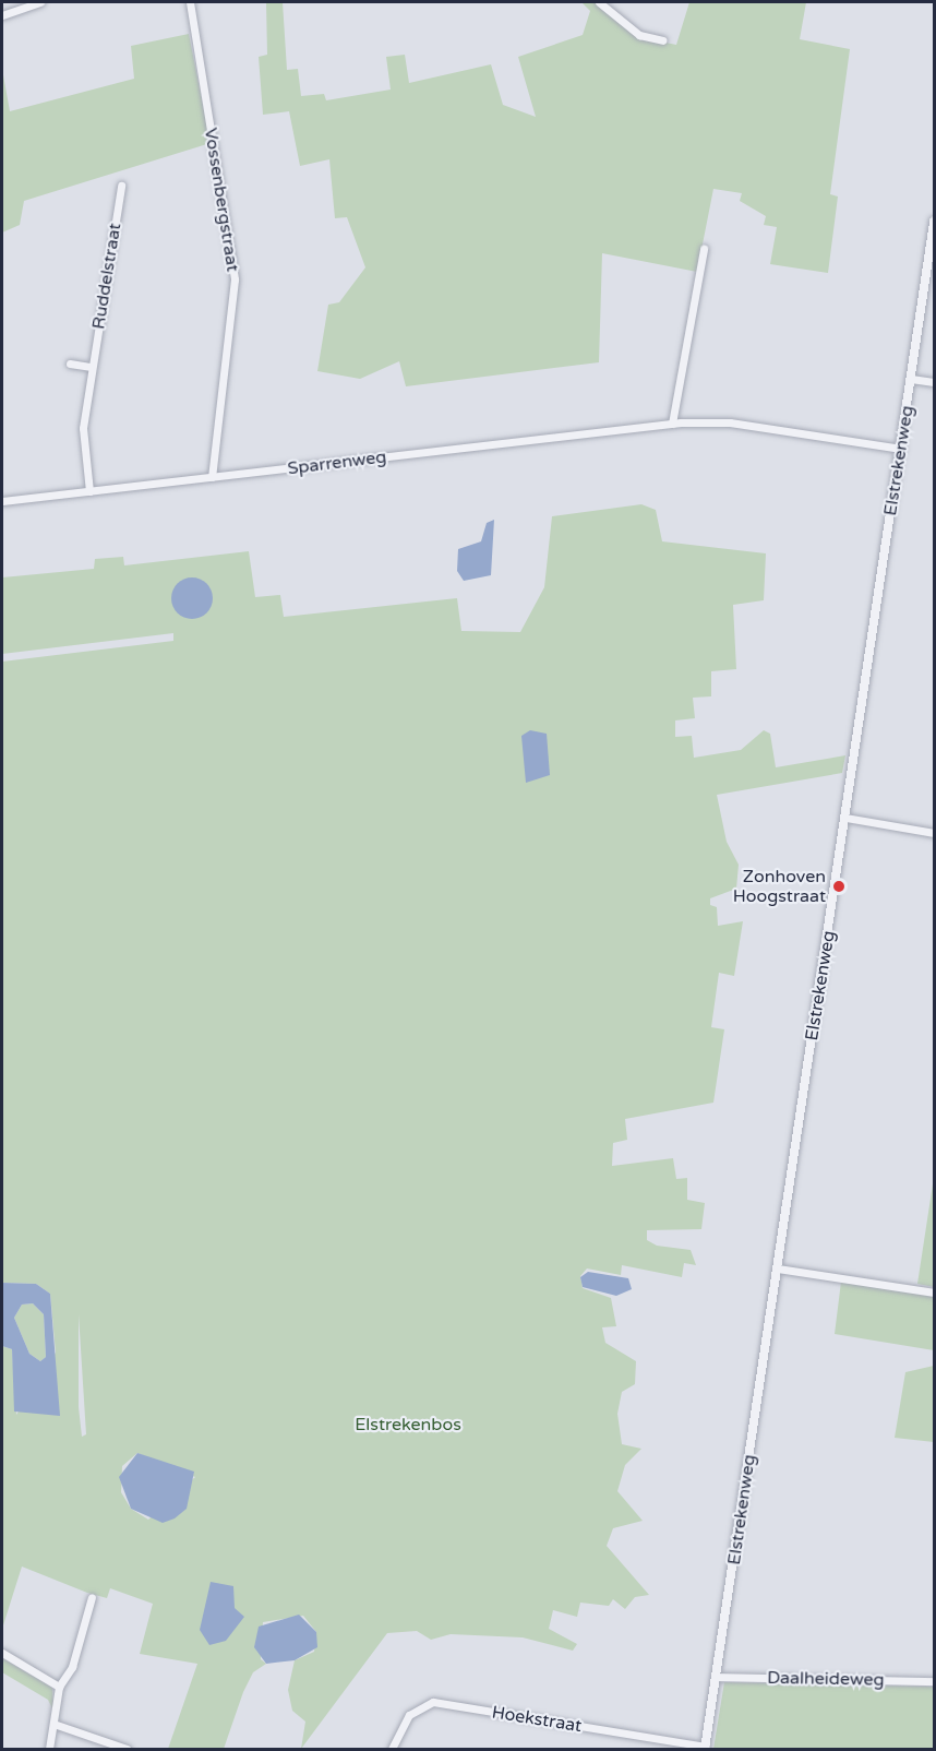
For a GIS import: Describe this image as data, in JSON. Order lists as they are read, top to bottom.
{
  "streets": {
    "street": [
      "Vossenbergstraat",
      "Ruddelstraat",
      "Elstrekenweg",
      "Sparrenweg",
      "Daalheideweg",
      "Hoekstraat"
    ]
  },
  "crossings": [
    ["Vossenbergstraat", "Sparrenweg"],
    ["Ruddelstraat", "Sparrenweg"],
    ["Elstrekenweg", "Sparrenweg"],
    ["Elstrekenweg", "Daalheideweg"],
    ["Elstrekenweg", "Hoekstraat"]
  ],
  "parks": ["Elstrekenbos"],
  "places": ["Zonhoven Hoogstraat"]
}
